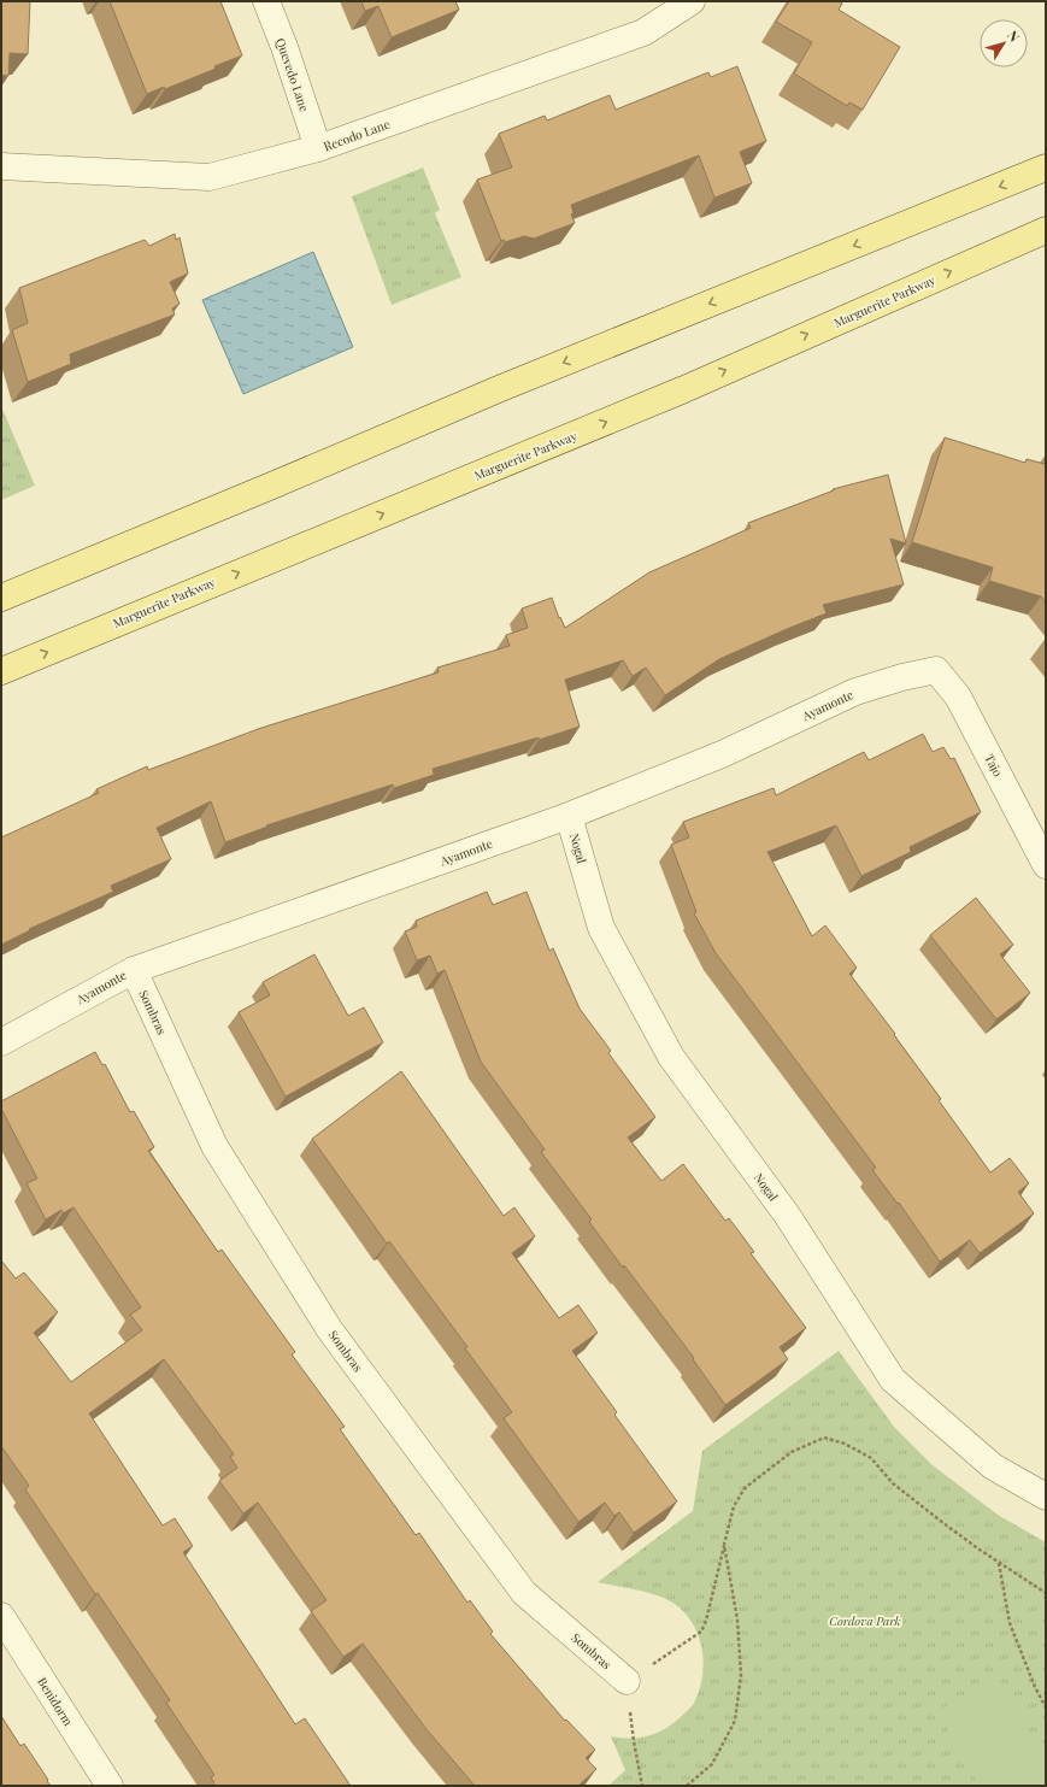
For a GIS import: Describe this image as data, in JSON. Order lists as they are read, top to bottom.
{
  "streets": {
    "main road": ["Marguerite Parkway"],
    "street": [
      "Quevedo Lane",
      "Recodo Lane",
      "Ayamonte",
      "Tajo",
      "Nogal",
      "Sombras",
      "Benidorm"
    ]
  },
  "crossings": [
    ["Quevedo Lane", "Recodo Lane"],
    ["Ayamonte", "Tajo"],
    ["Ayamonte", "Nogal"],
    ["Ayamonte", "Sombras"]
  ],
  "parks": ["Cordova Park"],
  "north": "top right"
}
